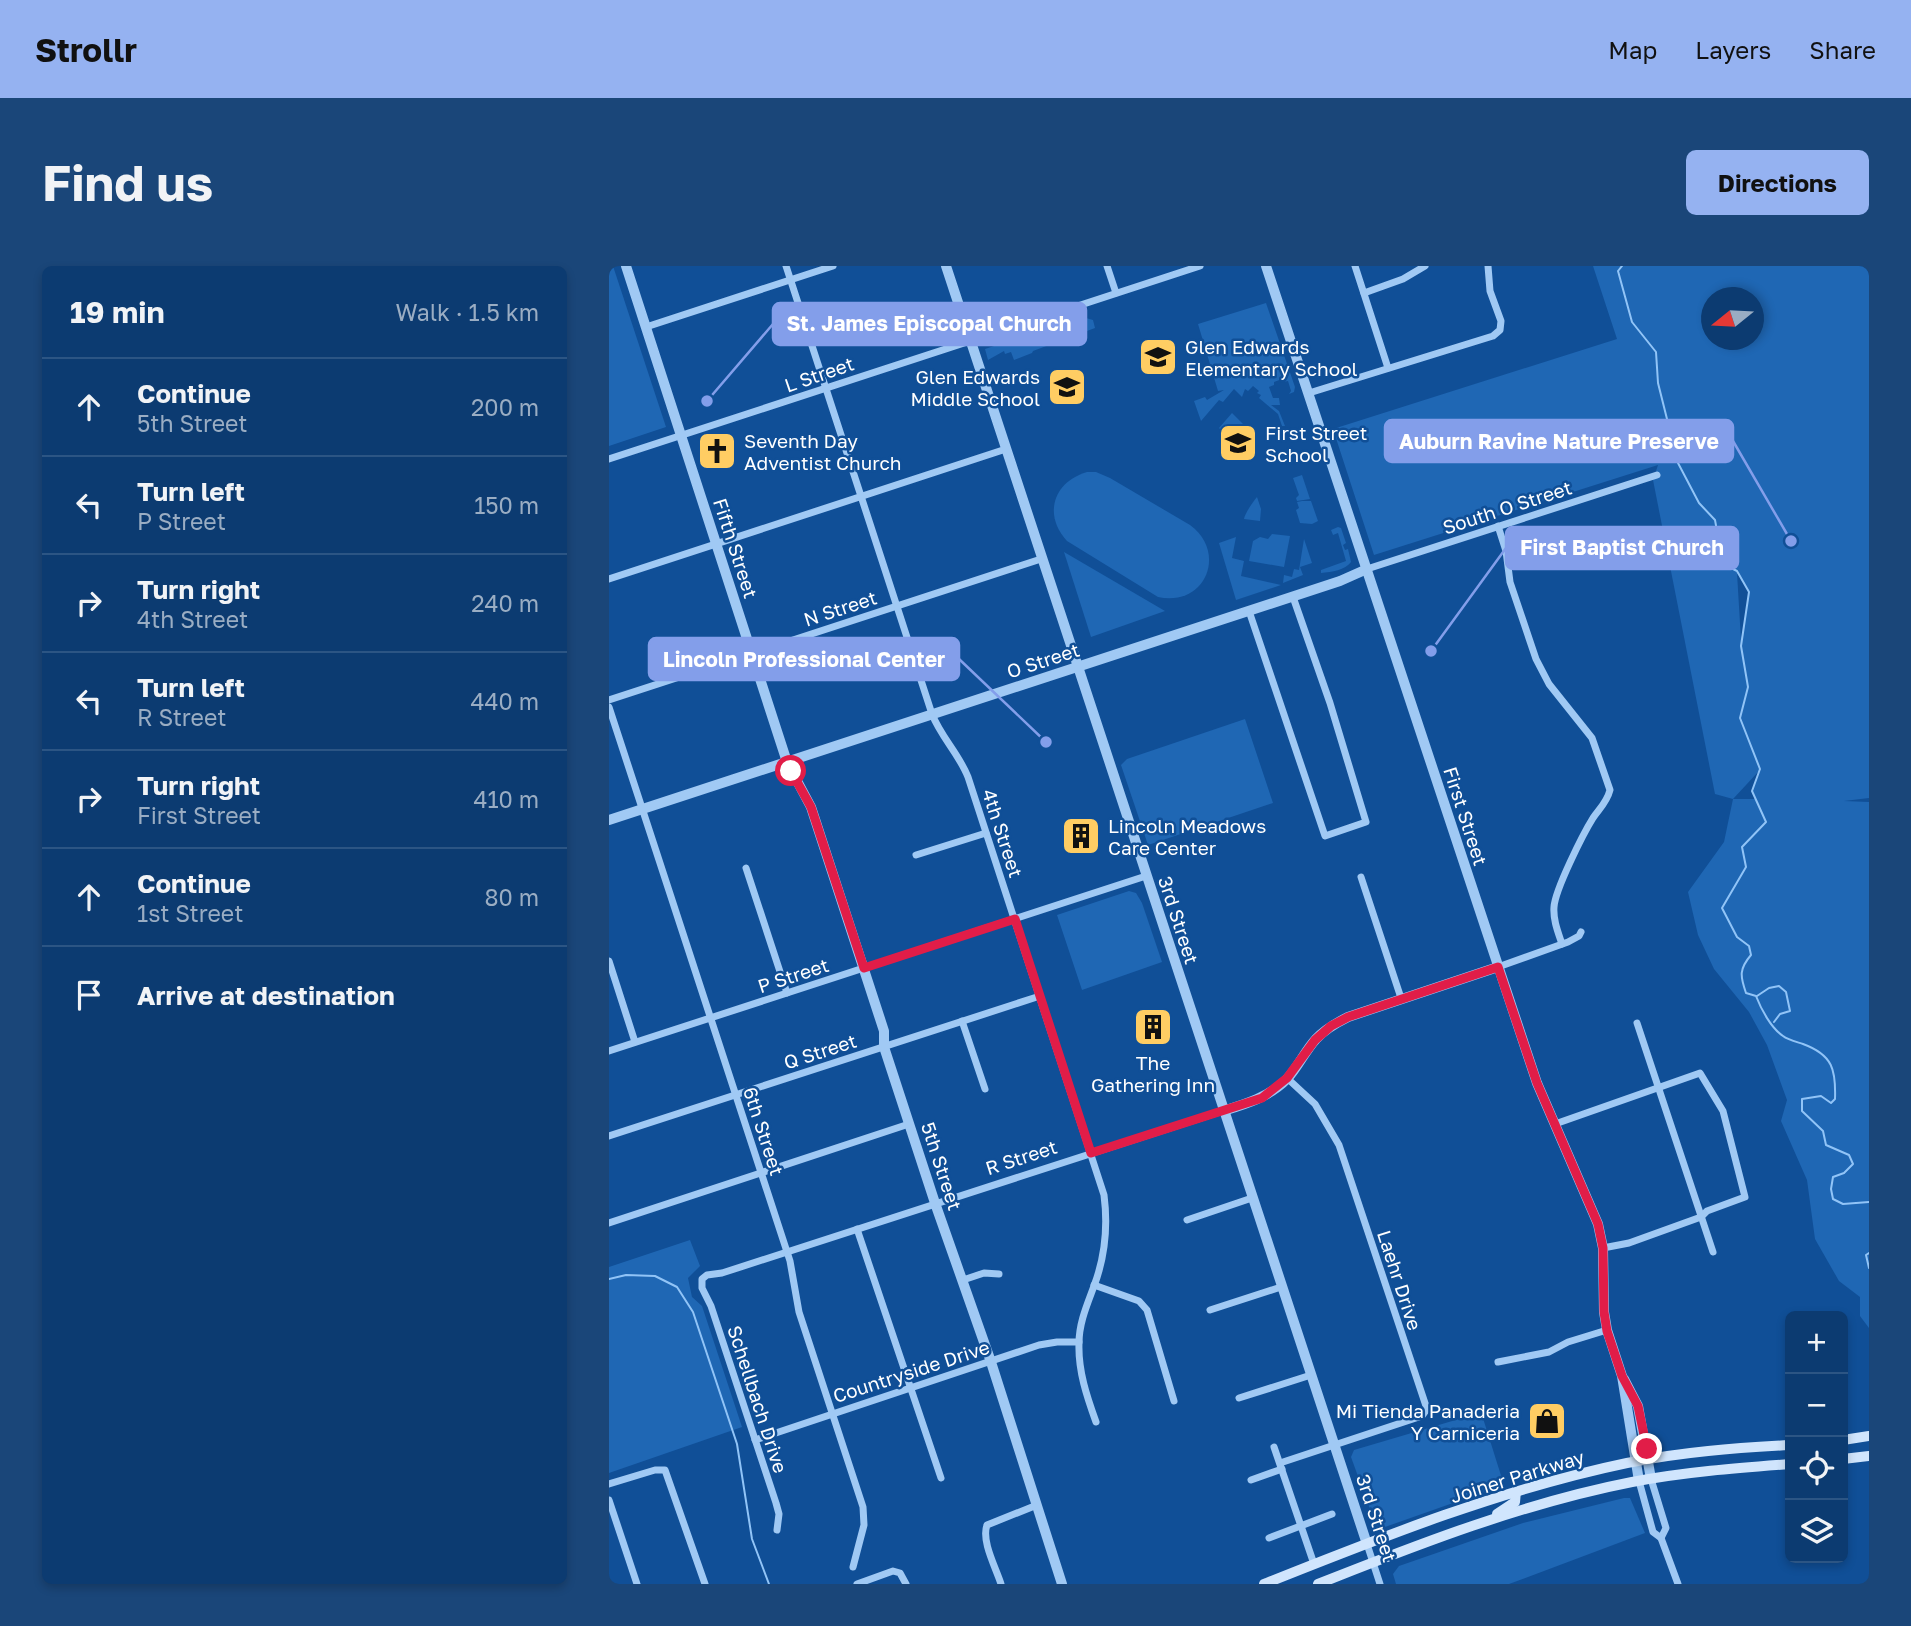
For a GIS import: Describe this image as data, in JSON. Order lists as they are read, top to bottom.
{
  "streets": {
    "main road": ["Joiner Parkway"],
    "street": [
      "L Street",
      "South O Street",
      "Fifth Street",
      "N Street",
      "O Street",
      "First Street",
      "4th Street",
      "3rd Street",
      "P Street",
      "Q Street",
      "6th Street",
      "R Street",
      "5th Street",
      "Laehr Drive",
      "Countryside Drive",
      "Schellbach Drive"
    ]
  },
  "crossings": [
    ["L Street", "Fifth Street"],
    ["L Street", "4th Street"],
    ["L Street", "3rd Street"],
    ["South O Street", "O Street"],
    ["South O Street", "First Street"],
    ["Fifth Street", "N Street"],
    ["Fifth Street", "O Street"],
    ["Fifth Street", "5th Street"],
    ["N Street", "4th Street"],
    ["N Street", "3rd Street"],
    ["O Street", "First Street"],
    ["O Street", "4th Street"],
    ["O Street", "3rd Street"],
    ["O Street", "6th Street"],
    ["O Street", "5th Street"],
    ["First Street", "R Street"],
    ["4th Street", "P Street"],
    ["4th Street", "Q Street"],
    ["4th Street", "R Street"],
    ["4th Street", "Countryside Drive"],
    ["3rd Street", "P Street"],
    ["3rd Street", "R Street"],
    ["3rd Street", "Laehr Drive"],
    ["3rd Street", "Joiner Parkway"],
    ["P Street", "6th Street"],
    ["P Street", "5th Street"],
    ["Q Street", "6th Street"],
    ["Q Street", "5th Street"],
    ["6th Street", "R Street"],
    ["6th Street", "Countryside Drive"],
    ["R Street", "5th Street"],
    ["R Street", "Laehr Drive"],
    ["R Street", "Schellbach Drive"],
    ["5th Street", "Countryside Drive"],
    ["Countryside Drive", "Schellbach Drive"]
  ],
  "places": {
    "school or university": ["Glen Edwards Elementary School", "Glen Edwards Middle School", "First Street School"],
    "other": [
      "St. James Episcopal Church",
      "Auburn Ravine Nature Preserve",
      "First Baptist Church",
      "Lincoln Professional Center"
    ],
    "church": ["Seventh Day Adventist Church"],
    "building": ["Lincoln Meadows Care Center", "The Gathering Inn"],
    "shop": ["Mi Tienda Panaderia Y Carniceria"]
  },
  "north": "left",
  "page": {
    "header": "Strollr",
    "nav": ["Map", "Layers", "Share"],
    "buttons": "Directions",
    "title": "Find us",
    "heading": ["19 min", "Walk · 1.5 km"],
    "list": [
      ["Continue", "5th Street", "200 m"],
      ["Turn left", "P Street", "150 m"],
      ["Turn right", "4th Street", "240 m"],
      ["Turn left", "R Street", "440 m"],
      ["Turn right", "First Street", "410 m"],
      ["Continue", "1st Street", "80 m"],
      "Arrive at destination"
    ],
    "map_buttons": ["+", "−"]
  }
}
